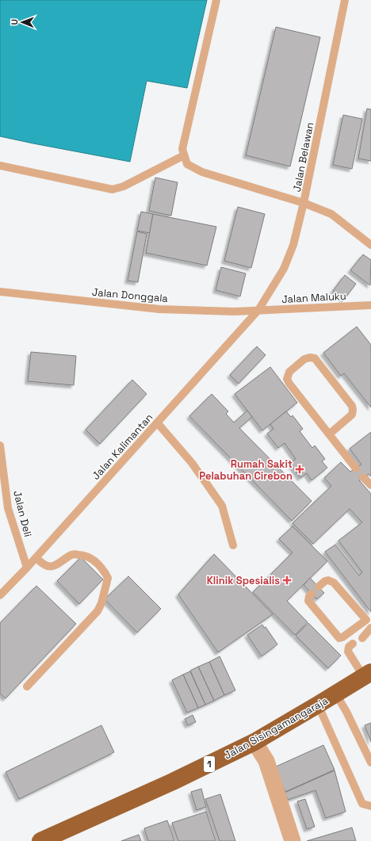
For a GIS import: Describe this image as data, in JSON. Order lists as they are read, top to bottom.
{
  "streets": {
    "highway": ["Jalan Sisingamangaraja", "1"],
    "lane": [
      "Jalan Belawan",
      "Jalan Donggala",
      "Jalan Maluku",
      "Jalan Kalimantan",
      "Jalan Deli"
    ]
  },
  "crossings": [
    ["Jalan Belawan", "Jalan Donggala"],
    ["Jalan Belawan", "Jalan Maluku"],
    ["Jalan Belawan", "Jalan Kalimantan"],
    ["Jalan Donggala", "Jalan Maluku"],
    ["Jalan Donggala", "Jalan Kalimantan"],
    ["Jalan Maluku", "Jalan Kalimantan"],
    ["Jalan Kalimantan", "Jalan Deli"]
  ],
  "places": {
    "health": ["Rumah Sakit Pelabuhan Cirebon", "Klinik Spesialis"]
  },
  "north": "left"
}
